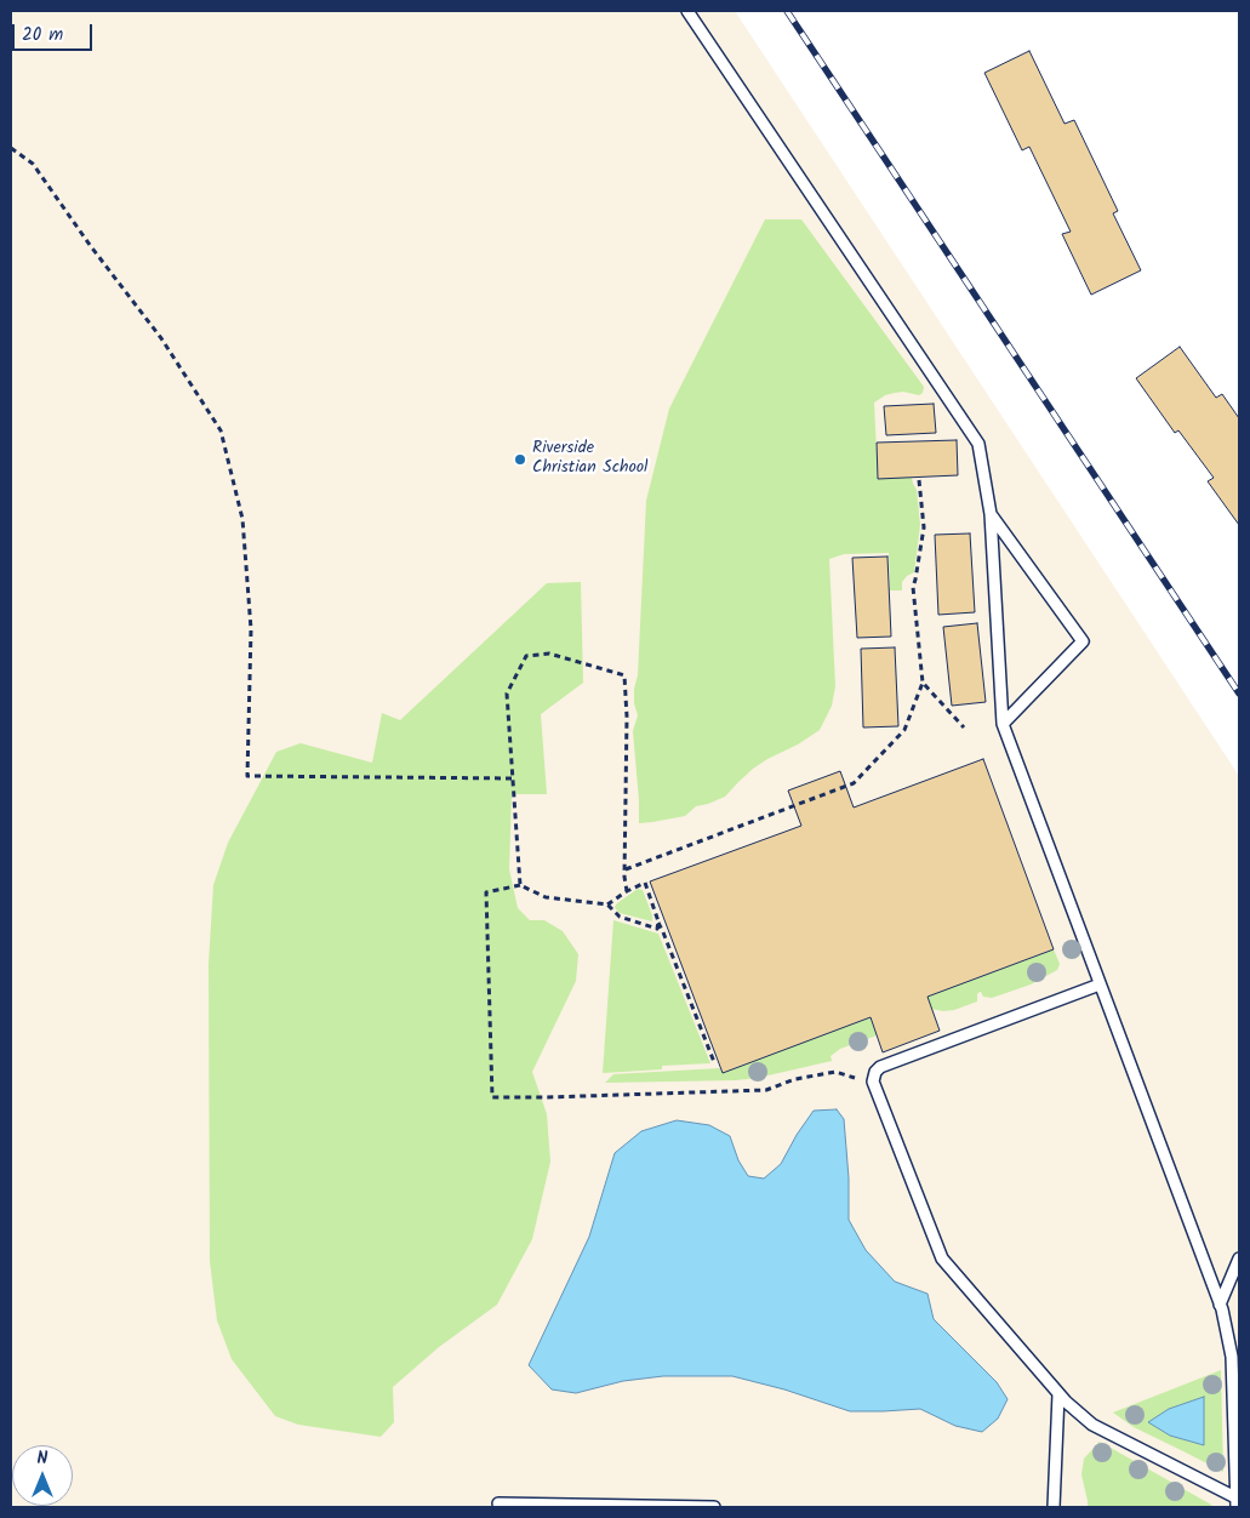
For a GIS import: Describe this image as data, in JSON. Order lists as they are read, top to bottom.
{
  "places": ["Riverside Christian School"],
  "scale_bar": "20 m",
  "north": "top"
}
